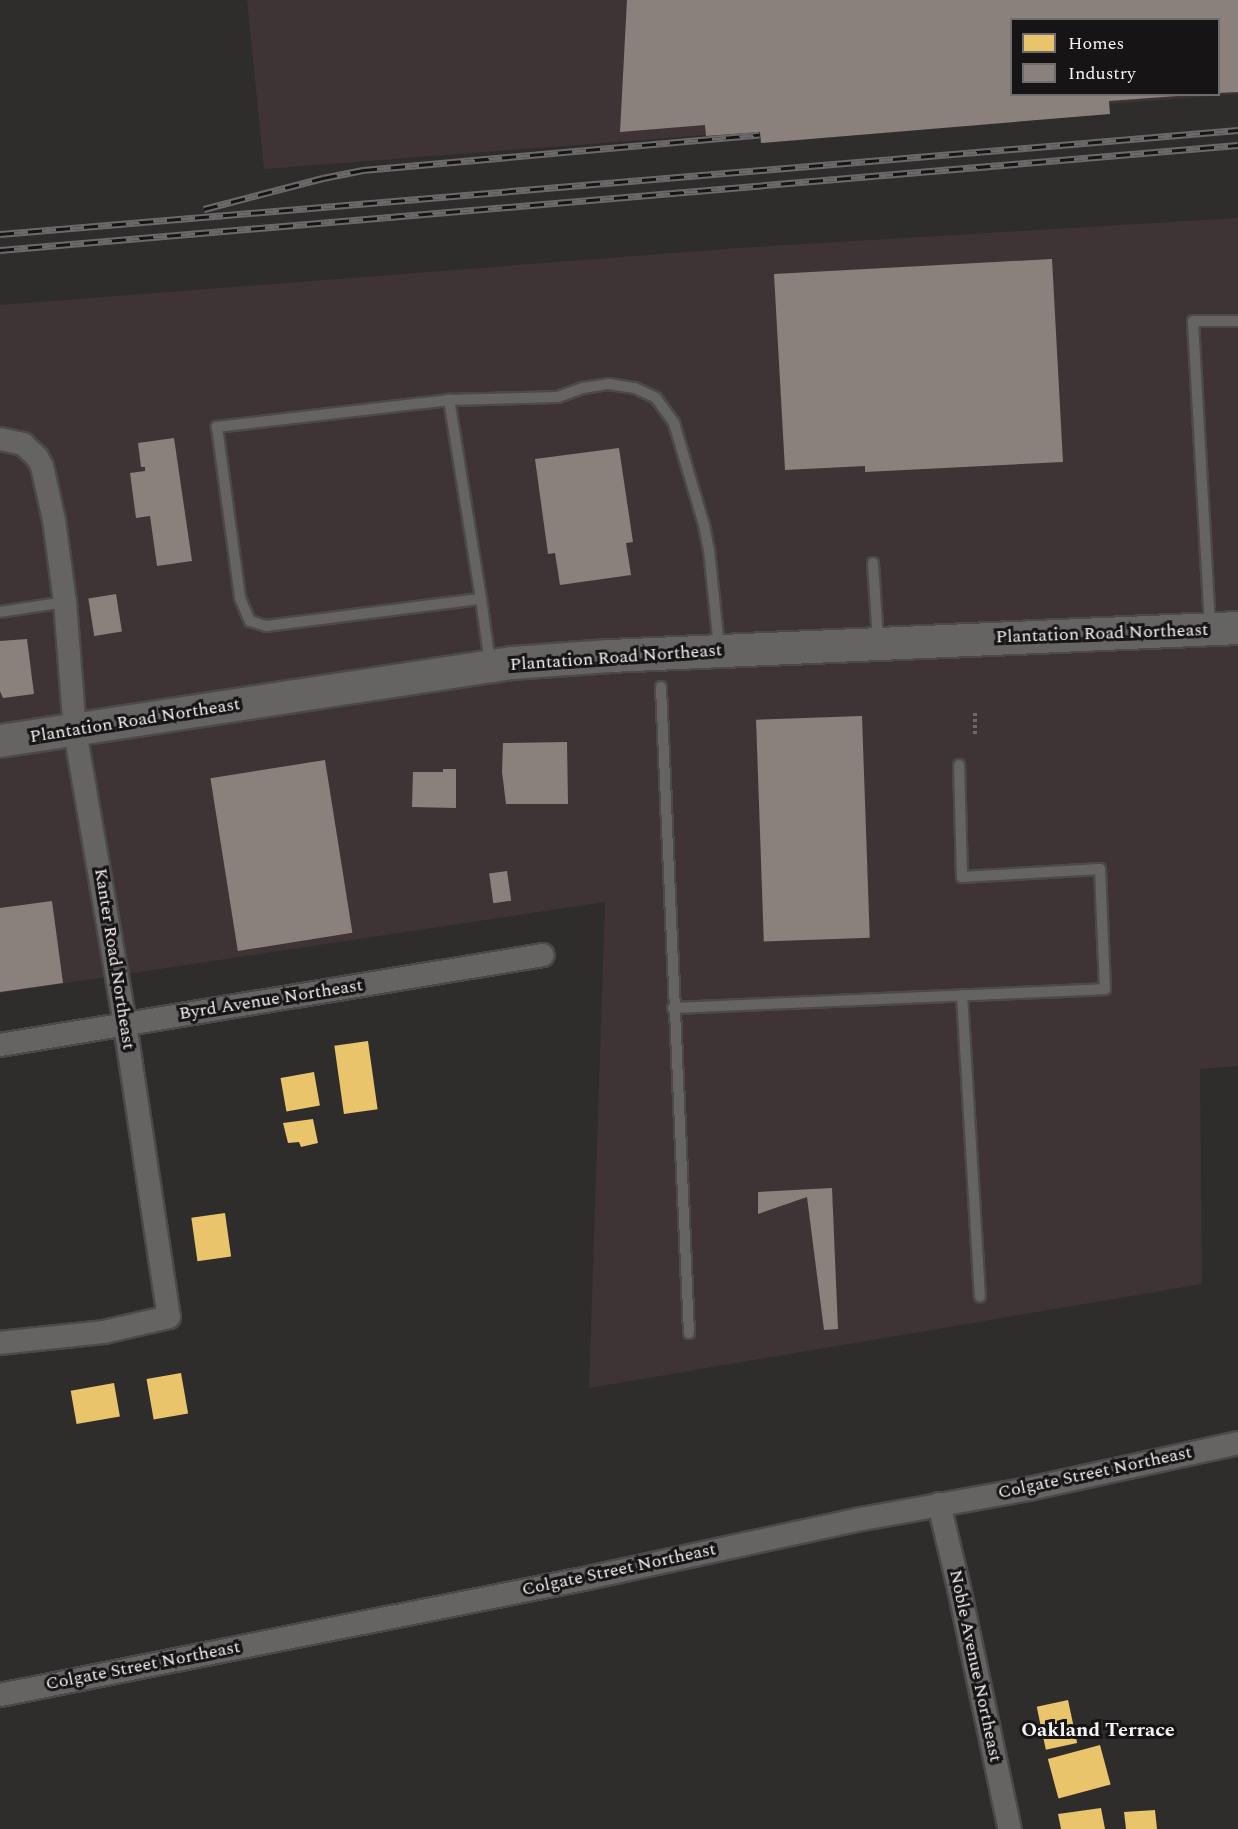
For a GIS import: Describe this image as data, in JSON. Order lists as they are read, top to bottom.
{
  "streets": {
    "street": [
      "Plantation Road Northeast",
      "Kanter Road Northeast",
      "Byrd Avenue Northeast",
      "Colgate Street Northeast",
      "Noble Avenue Northeast"
    ]
  },
  "crossings": [
    ["Plantation Road Northeast", "Kanter Road Northeast"],
    ["Kanter Road Northeast", "Byrd Avenue Northeast"],
    ["Colgate Street Northeast", "Noble Avenue Northeast"]
  ],
  "districts": ["Oakland Terrace"],
  "legend": ["Homes", "Industry"]
}
